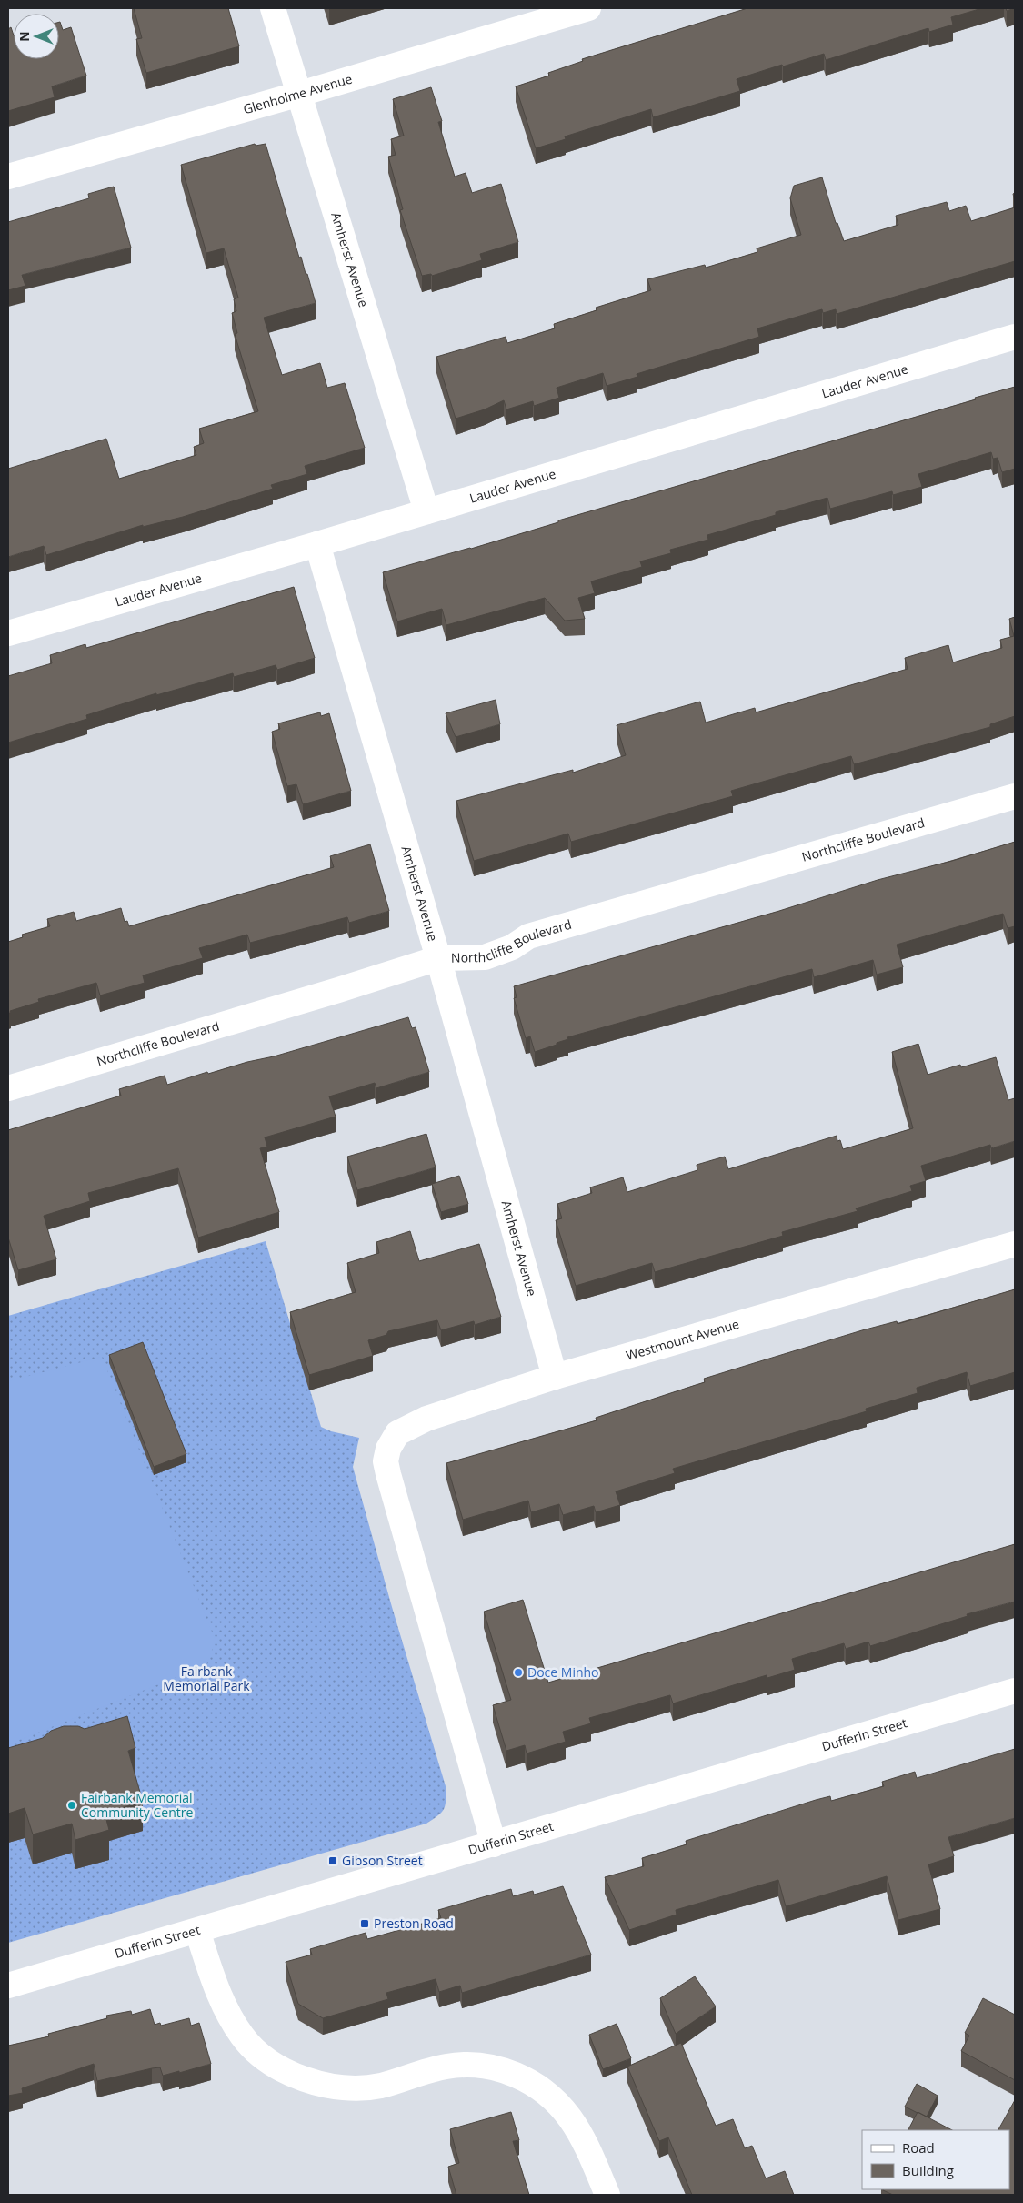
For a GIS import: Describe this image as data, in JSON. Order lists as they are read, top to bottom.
{
  "streets": {
    "street": [
      "Glenholme Avenue",
      "Amherst Avenue",
      "Lauder Avenue",
      "Northcliffe Boulevard",
      "Westmount Avenue",
      "Dufferin Street"
    ]
  },
  "crossings": [
    ["Glenholme Avenue", "Amherst Avenue"],
    ["Amherst Avenue", "Lauder Avenue"],
    ["Amherst Avenue", "Northcliffe Boulevard"],
    ["Amherst Avenue", "Westmount Avenue"],
    ["Westmount Avenue", "Dufferin Street"]
  ],
  "parks": ["Fairbank Memorial Park"],
  "places": {
    "other": ["Doce Minho", "Fairbank Memorial Community Centre"],
    "transit": ["Gibson Street", "Preston Road"]
  },
  "legend": ["Road", "Building"],
  "north": "left"
}
